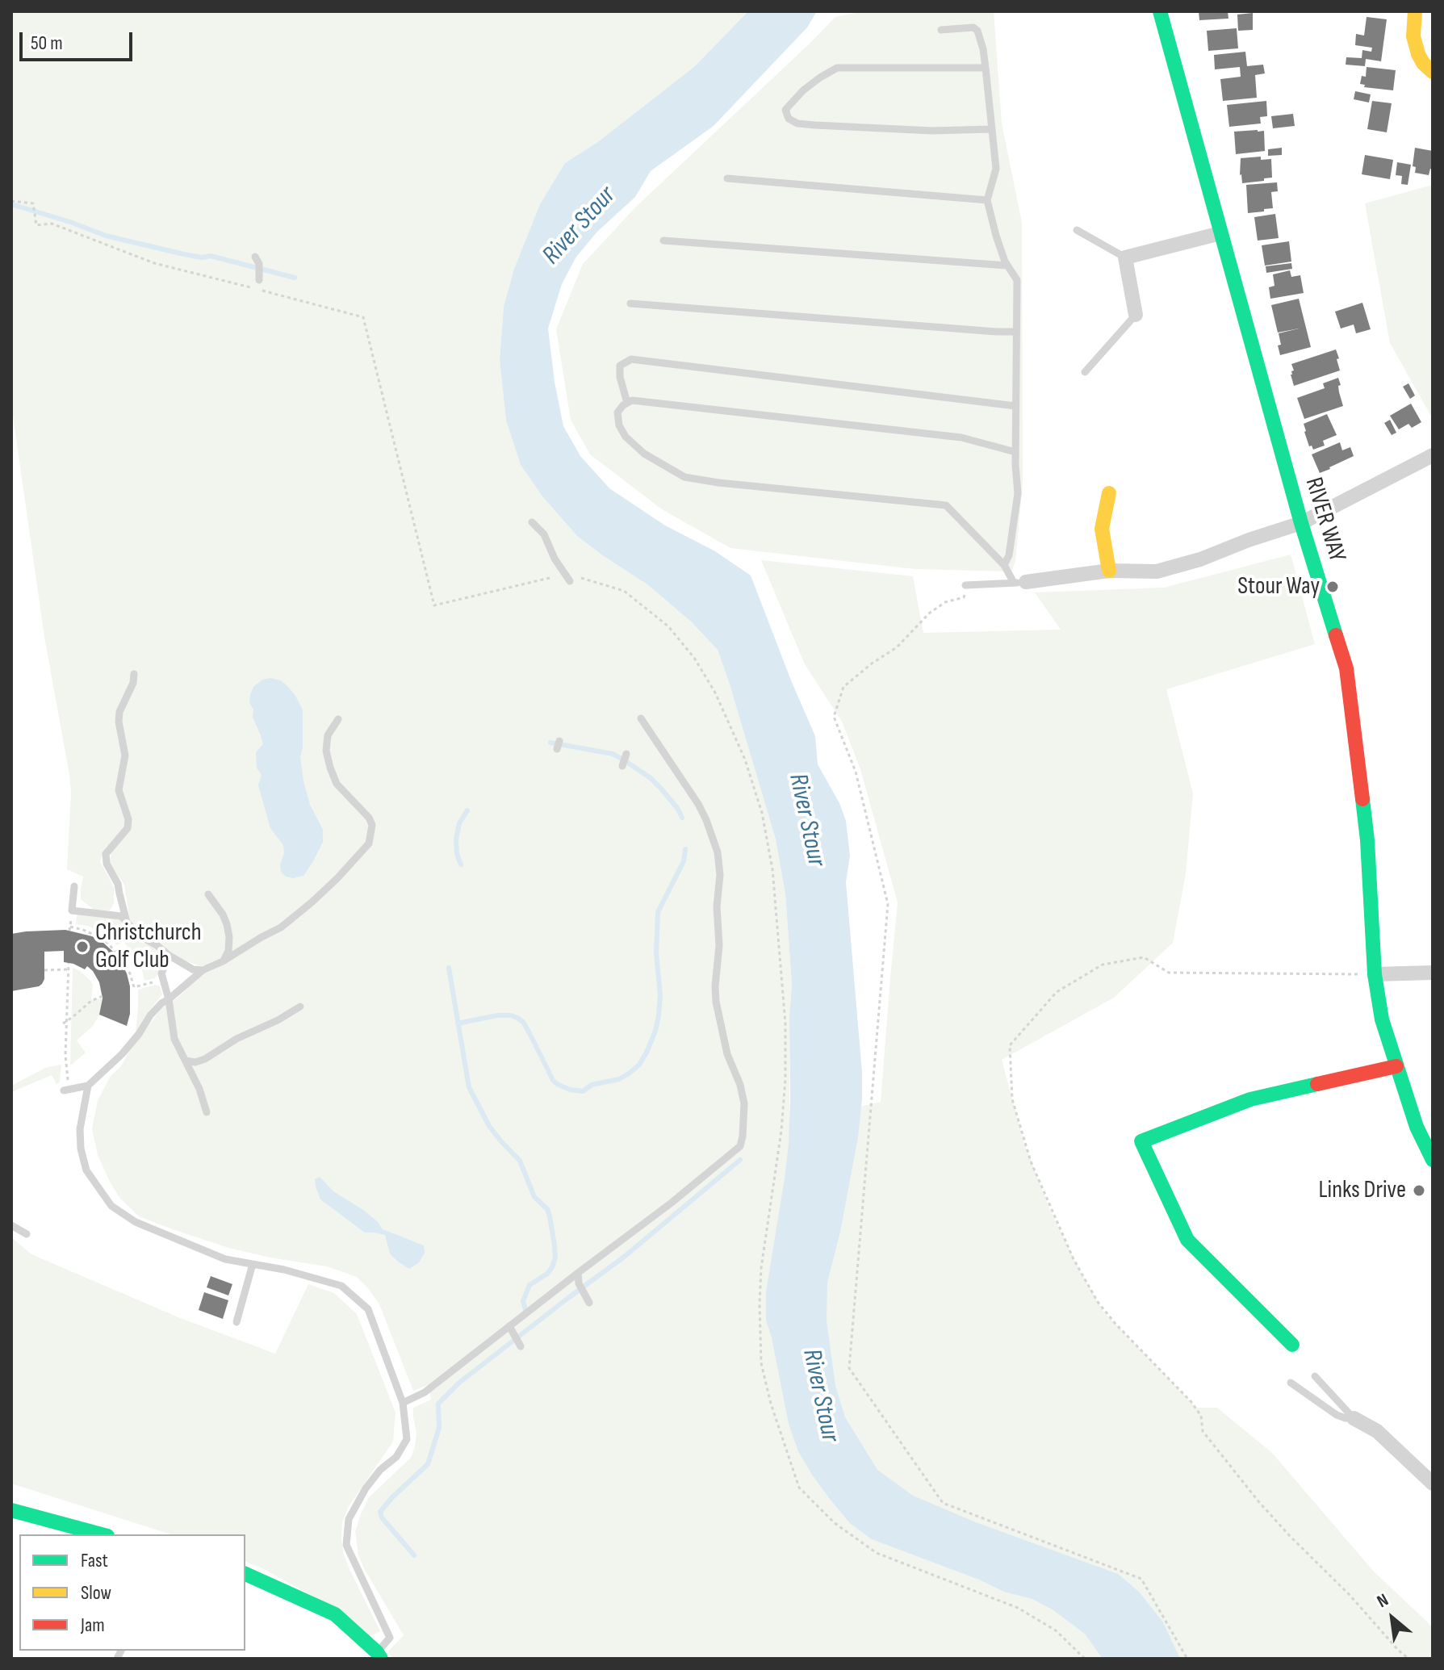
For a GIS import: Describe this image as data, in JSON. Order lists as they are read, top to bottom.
{
  "streets": {
    "street": ["RIVER WAY"]
  },
  "water": ["River Stour"],
  "places": ["Stour Way", "Christchurch Golf Club", "Links Drive"],
  "legend": ["Fast", "Slow", "Jam"],
  "scale_bar": "50 m",
  "north": "top left"
}
